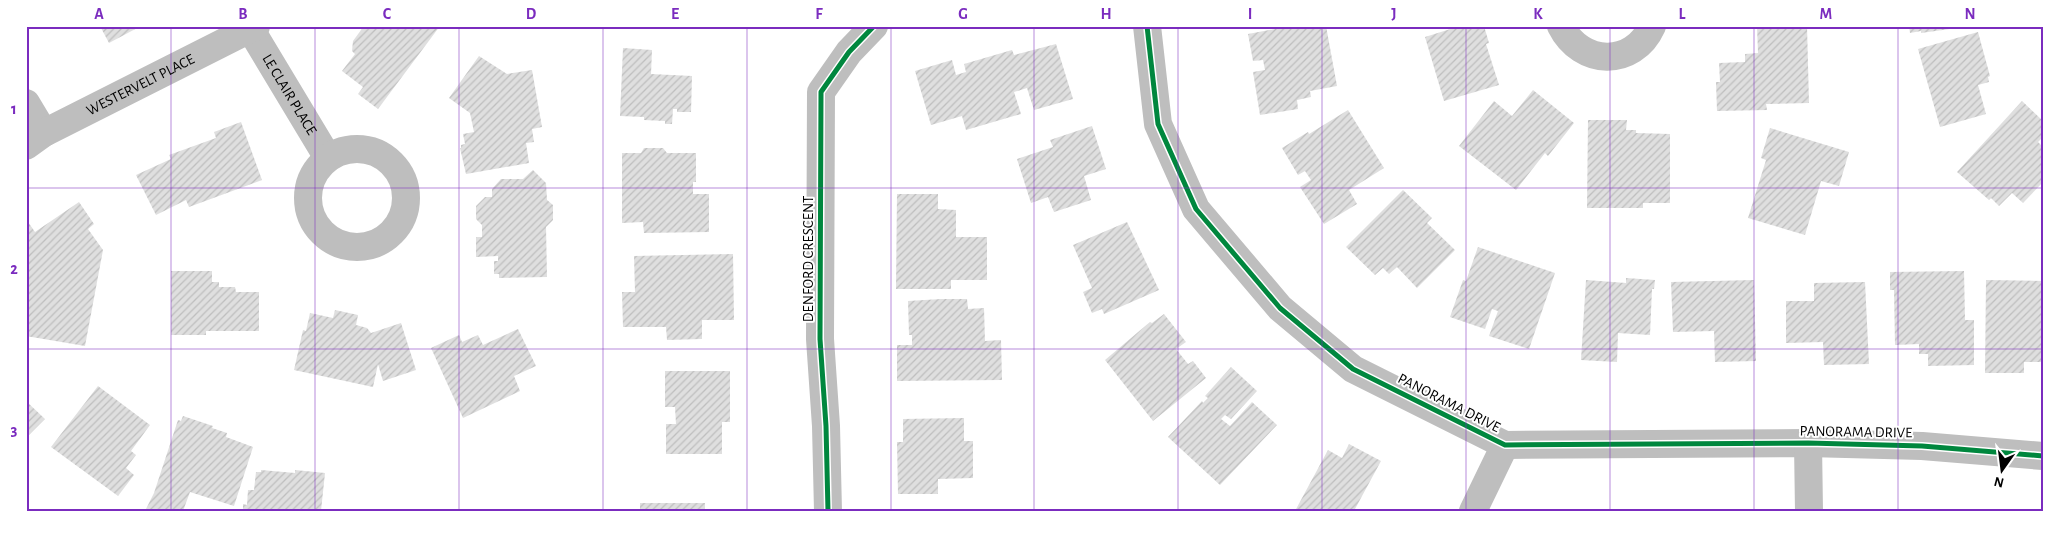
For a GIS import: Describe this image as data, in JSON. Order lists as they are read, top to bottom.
{
  "streets": {
    "street": [
      "WESTERVELT PLACE",
      "LE CLAIR PLACE",
      "DENFORD CRESCENT",
      "PANORAMA DRIVE"
    ]
  },
  "crossings": [
    ["WESTERVELT PLACE", "LE CLAIR PLACE"]
  ],
  "north": "bottom",
  "grid": {
    "columns": [
      "A",
      "B",
      "C",
      "D",
      "E",
      "F",
      "G",
      "H",
      "I",
      "J",
      "K",
      "L",
      "M",
      "N"
    ],
    "rows": ["1", "2", "3"]
  }
}
